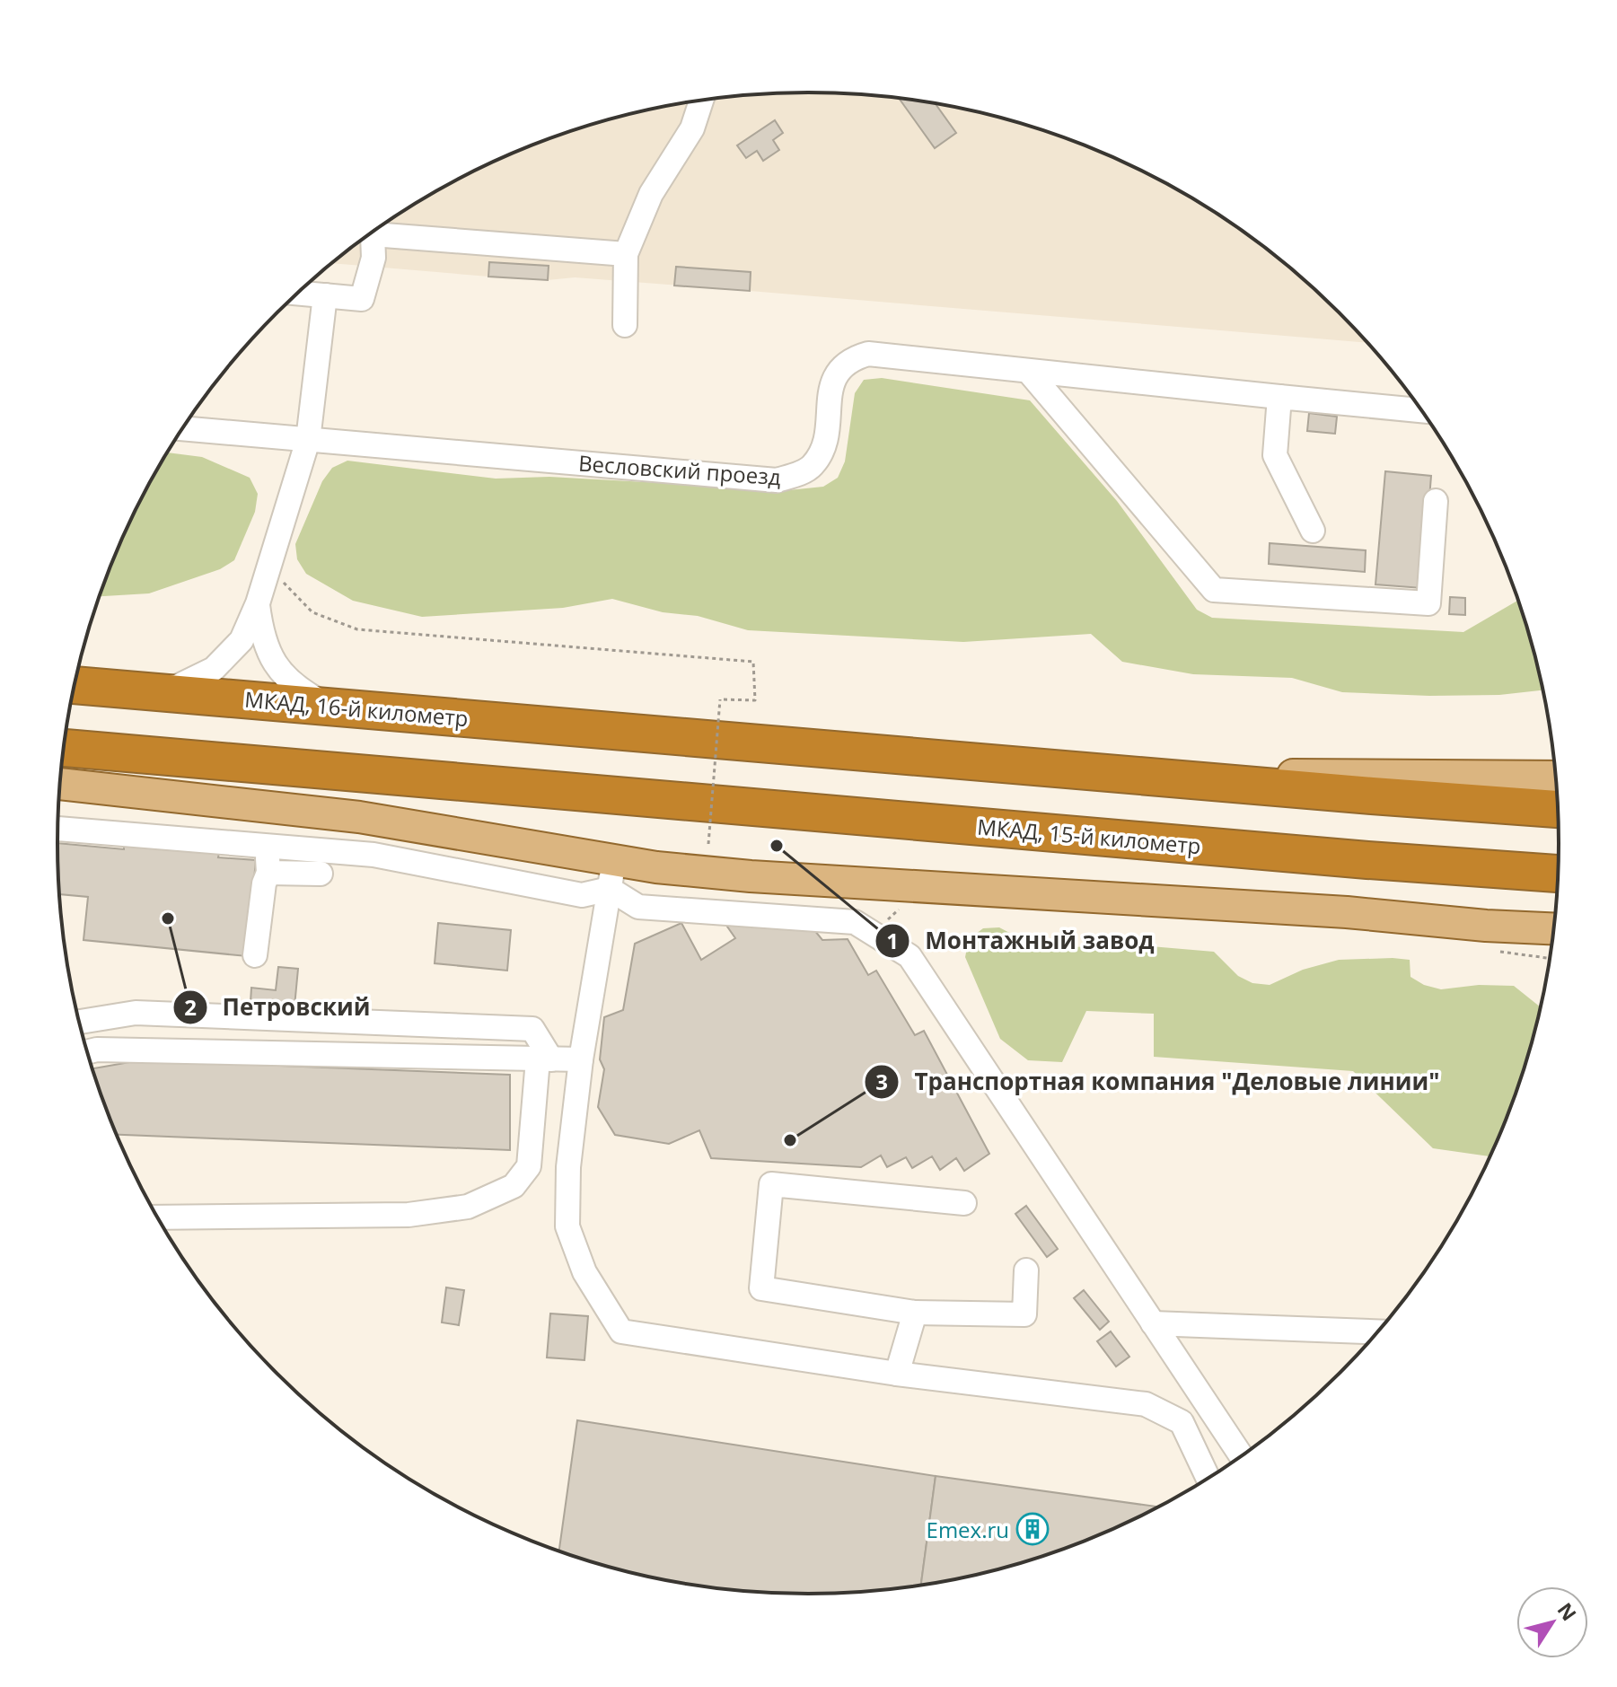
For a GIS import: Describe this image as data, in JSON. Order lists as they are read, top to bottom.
{
  "streets": {
    "highway": ["МКАД, 16-й километр", "МКАД, 15-й километр"],
    "street": ["Весловский проезд"]
  },
  "places": {
    "other": ["Монтажный завод", "Петровский", "Транспортная компания \"Деловые линии\""],
    "building": ["Emex.ru"]
  },
  "north": "top right"
}
